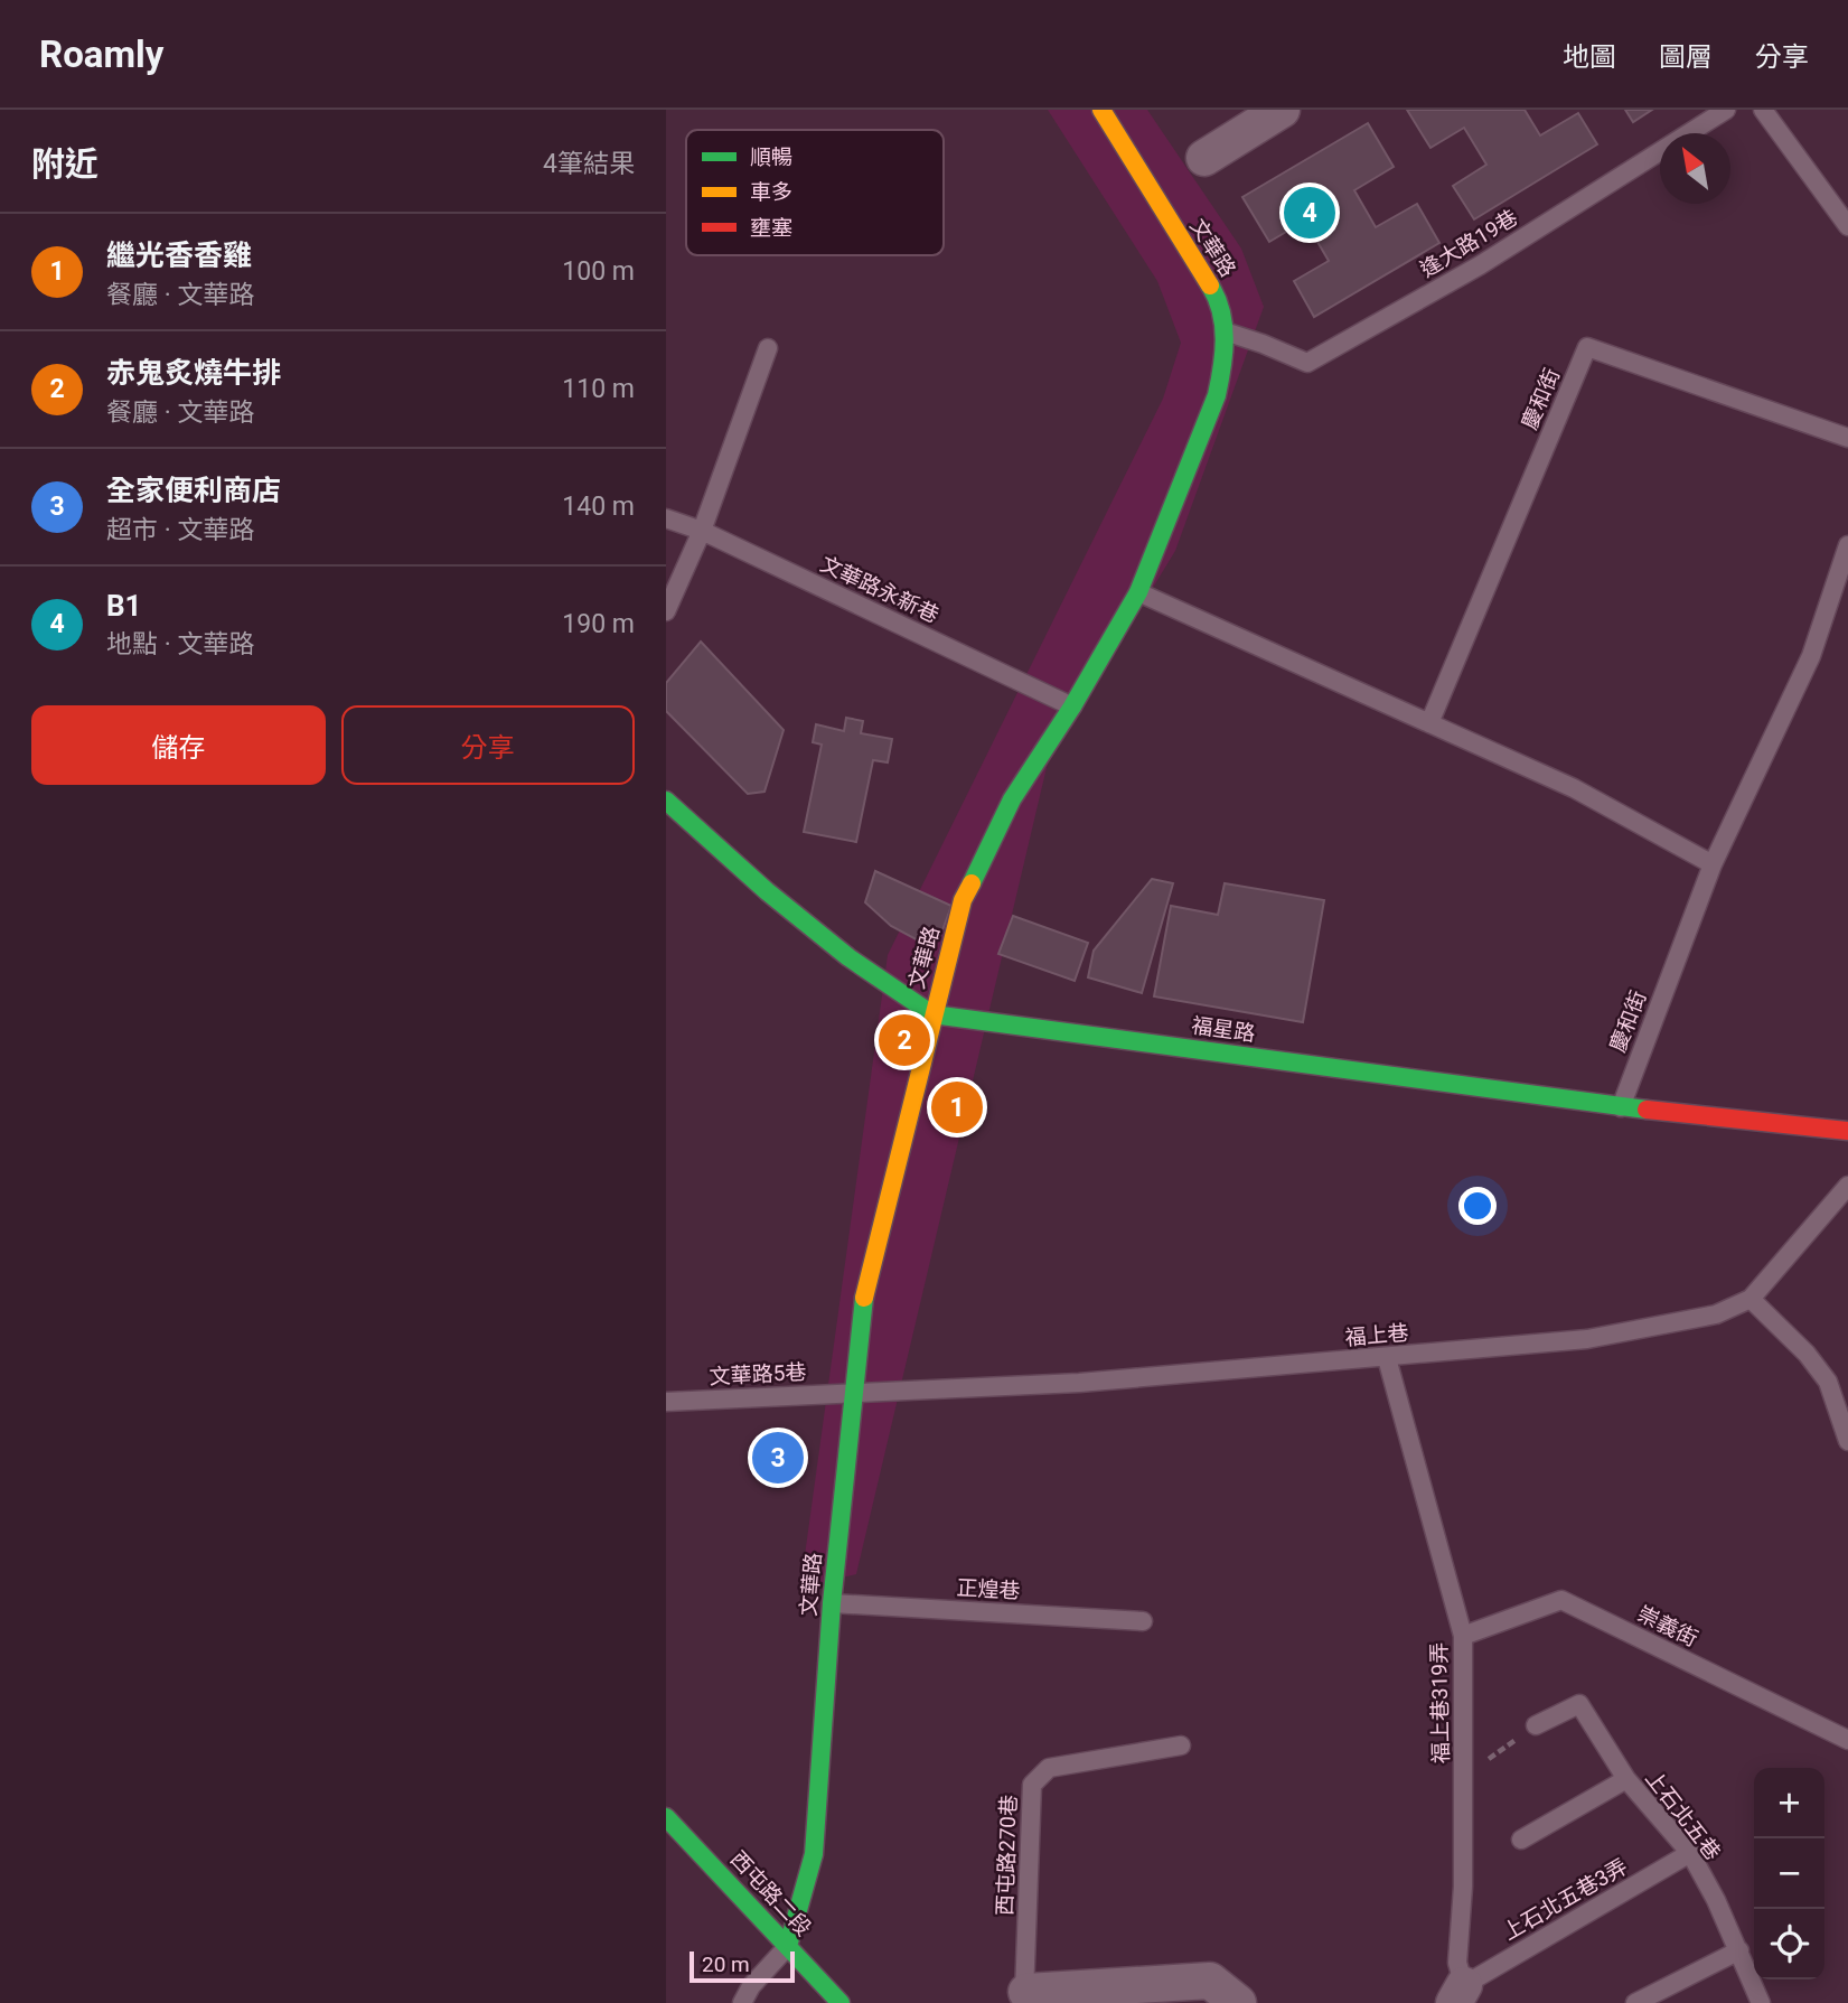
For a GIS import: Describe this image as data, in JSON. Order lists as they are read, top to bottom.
{
  "streets": {
    "street": ["文華路", "福星路", "西屯路二段"],
    "lane": [
      "逢大路19巷",
      "慶和街",
      "文華路永新巷",
      "福上巷",
      "文華路5巷",
      "正煌巷",
      "崇義街",
      "福上巷319弄",
      "上石北五巷",
      "西屯路270巷",
      "上石北五巷3弄"
    ]
  },
  "crossings": [
    ["逢大路19巷", "文華路"],
    ["文華路", "文華路永新巷"],
    ["文華路", "福星路"],
    ["文華路", "福上巷"],
    ["文華路", "文華路5巷"],
    ["文華路", "正煌巷"],
    ["文華路", "西屯路二段"],
    ["慶和街", "福星路"],
    ["福上巷", "文華路5巷"],
    ["福上巷", "福上巷319弄"],
    ["崇義街", "福上巷319弄"],
    ["福上巷319弄", "上石北五巷3弄"],
    ["上石北五巷", "上石北五巷3弄"]
  ],
  "legend": ["順暢", "車多", "壅塞"],
  "scale_bar": "20 m",
  "north": "top left",
  "page": {
    "header": "Roamly",
    "nav": ["地圖", "圖層", "分享"],
    "heading": ["附近", "4筆結果"],
    "pins": [
      "4",
      "2",
      "1",
      "3"
    ],
    "list": [
      {
        "mark": "1",
        "name": "繼光香香雞",
        "note": "餐廳 · 文華路",
        "value": "100 m"
      },
      {
        "mark": "2",
        "name": "赤鬼炙燒牛排",
        "note": "餐廳 · 文華路",
        "value": "110 m"
      },
      {
        "mark": "3",
        "name": "全家便利商店",
        "note": "超市 · 文華路",
        "value": "140 m"
      },
      {
        "mark": "4",
        "name": "B1",
        "note": "地點 · 文華路",
        "value": "190 m"
      }
    ],
    "buttons": ["儲存", "分享"],
    "map_buttons": ["+", "−"],
    "scale": "20 m"
  }
}
